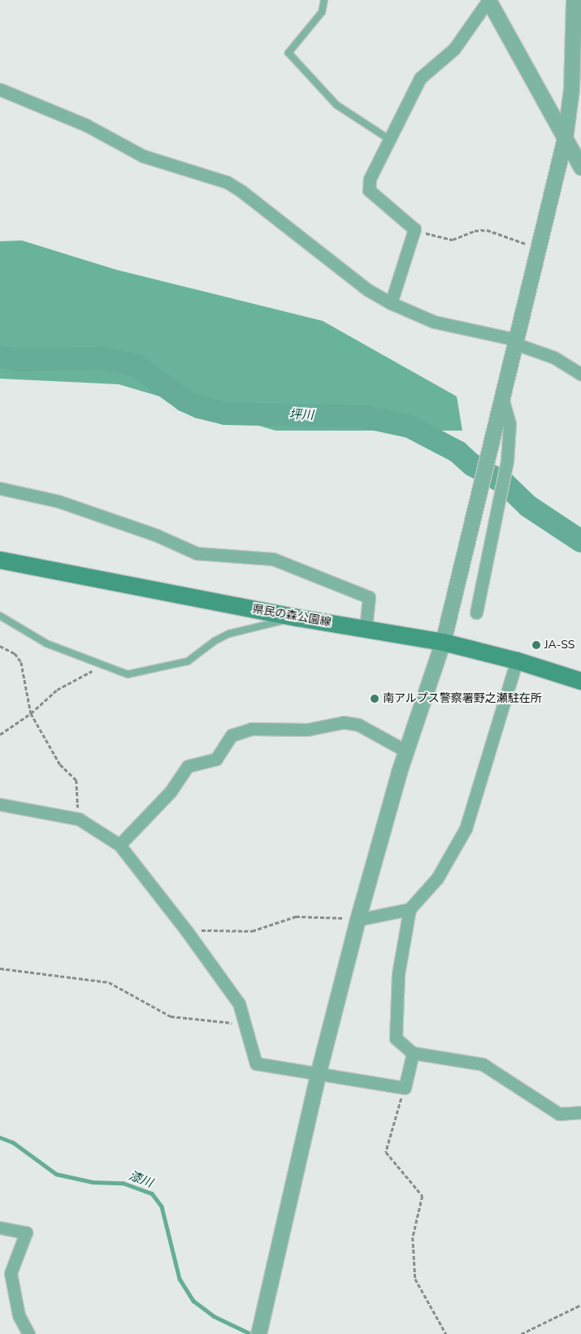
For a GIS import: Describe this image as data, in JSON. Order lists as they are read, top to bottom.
{
  "streets": {
    "main road": ["県民の森公園線"]
  },
  "water": ["坪川", "漆川"],
  "places": ["JA-SS", "南アルプス警察署野之瀬駐在所"]
}
